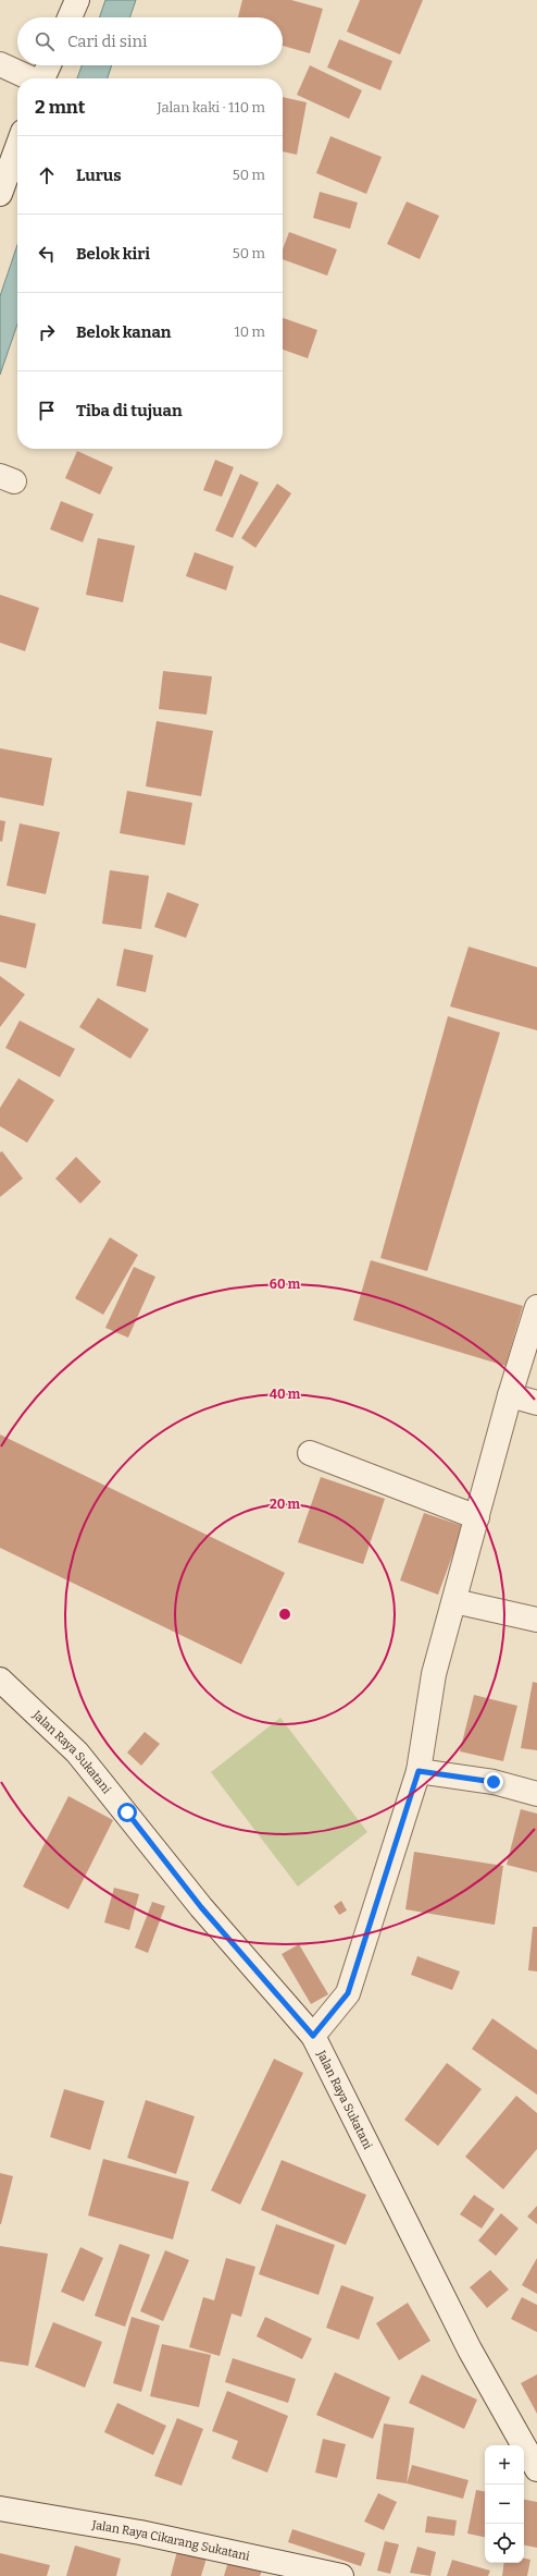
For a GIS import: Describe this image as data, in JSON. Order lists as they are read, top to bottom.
{
  "streets": {
    "street": ["Jalan Raya Sukatani", "Jalan Raya Cikarang Sukatani"]
  },
  "page": {
    "search": "Cari di sini",
    "heading": ["2 mnt", "Jalan kaki · 110 m"],
    "list": [
      ["Lurus", "50 m"],
      ["Belok kiri", "50 m"],
      ["Belok kanan", "10 m"],
      "Tiba di tujuan"
    ],
    "map_buttons": ["+", "−"]
  },
  "rings": ["60 m", "40 m", "20 m"]
}
